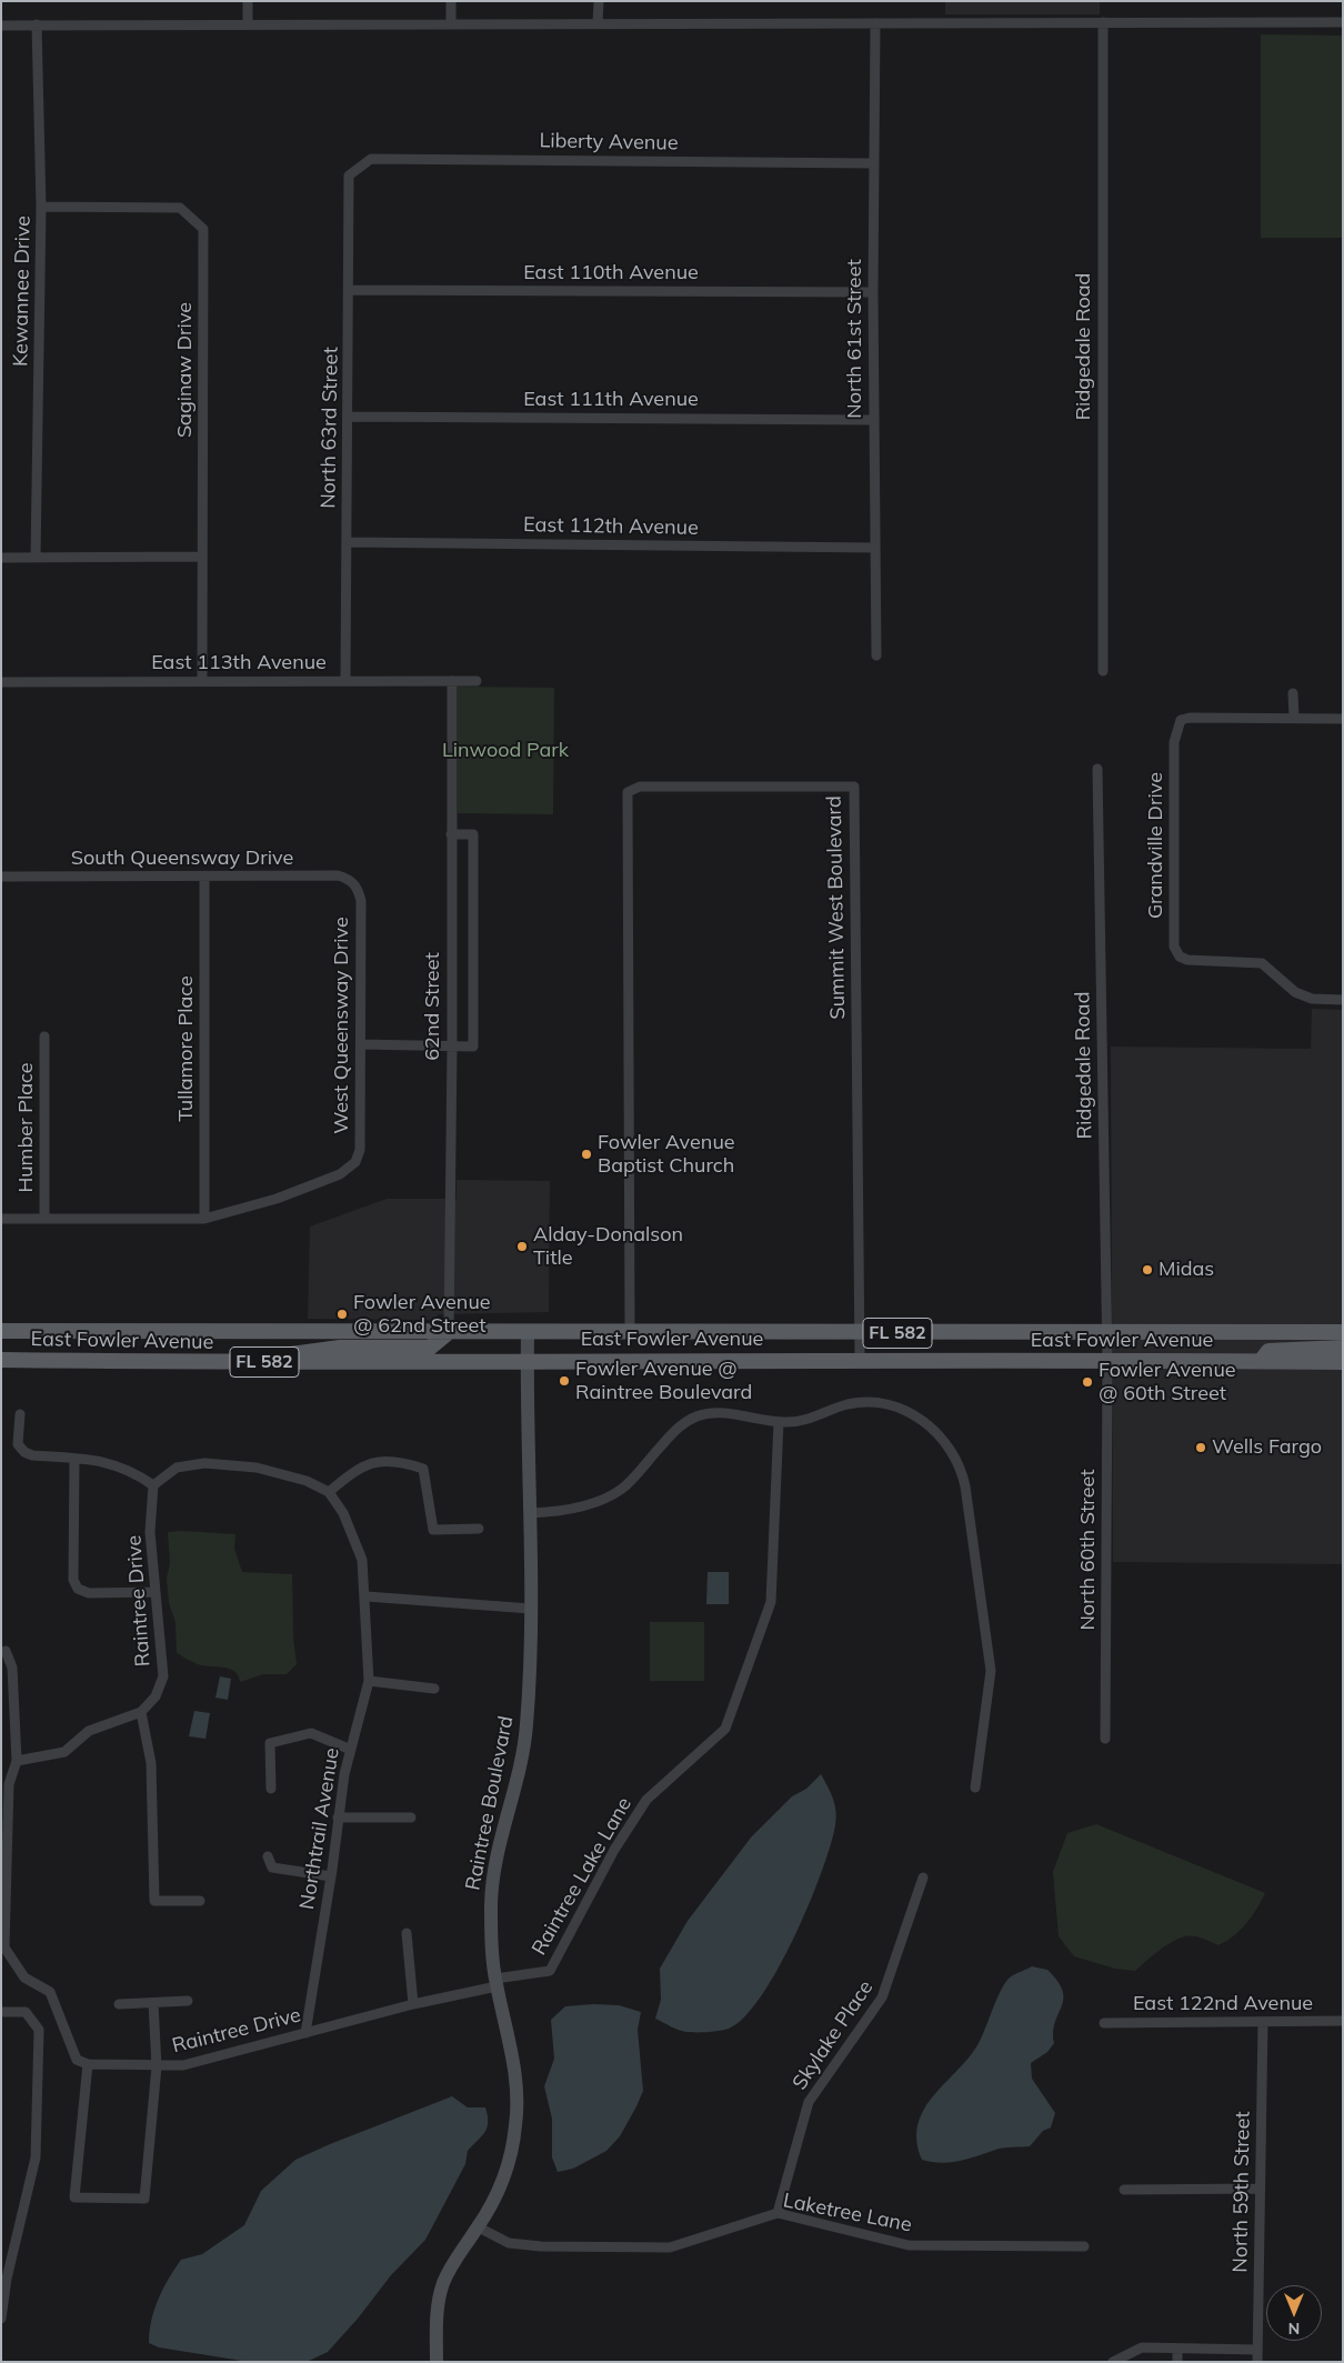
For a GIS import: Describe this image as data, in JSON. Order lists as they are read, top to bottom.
{
  "streets": {
    "main road": ["FL 582", "East Fowler Avenue"],
    "street": [
      "Liberty Avenue",
      "East 110th Avenue",
      "Kewannee Drive",
      "North 61st Street",
      "Ridgedale Road",
      "Saginaw Drive",
      "East 111th Avenue",
      "North 63rd Street",
      "East 112th Avenue",
      "East 113th Avenue",
      "Grandville Drive",
      "South Queensway Drive",
      "Summit West Boulevard",
      "62nd Street",
      "West Queensway Drive",
      "Tullamore Place",
      "Humber Place",
      "North 60th Street",
      "Raintree Drive",
      "Raintree Boulevard",
      "Northtrail Avenue",
      "Raintree Lake Lane",
      "East 122nd Avenue",
      "Skylake Place",
      "North 59th Street",
      "Laketree Lane"
    ]
  },
  "crossings": [
    ["Liberty Avenue", "North 61st Street"],
    ["Liberty Avenue", "North 63rd Street"],
    ["East 110th Avenue", "North 61st Street"],
    ["East 110th Avenue", "North 63rd Street"],
    ["Kewannee Drive", "Saginaw Drive"],
    ["North 61st Street", "East 111th Avenue"],
    ["North 61st Street", "East 112th Avenue"],
    ["Ridgedale Road", "East Fowler Avenue"],
    ["Ridgedale Road", "North 60th Street"],
    ["Saginaw Drive", "East 113th Avenue"],
    ["East 111th Avenue", "North 63rd Street"],
    ["North 63rd Street", "East 112th Avenue"],
    ["North 63rd Street", "East 113th Avenue"],
    ["East 113th Avenue", "62nd Street"],
    ["South Queensway Drive", "West Queensway Drive"],
    ["South Queensway Drive", "Tullamore Place"],
    ["Summit West Boulevard", "East Fowler Avenue"],
    ["62nd Street", "East Fowler Avenue"],
    ["West Queensway Drive", "Tullamore Place"],
    ["East Fowler Avenue", "North 60th Street"],
    ["East Fowler Avenue", "Raintree Boulevard"],
    ["Raintree Drive", "Raintree Boulevard"],
    ["Raintree Drive", "Northtrail Avenue"],
    ["Raintree Drive", "Raintree Lake Lane"],
    ["Raintree Boulevard", "Raintree Lake Lane"],
    ["Raintree Boulevard", "Laketree Lane"],
    ["East 122nd Avenue", "North 59th Street"],
    ["Skylake Place", "Laketree Lane"]
  ],
  "parks": ["Linwood Park"],
  "places": [
    "Fowler Avenue Baptist Church",
    "Alday-Donalson Title",
    "Midas",
    "Fowler Avenue @ 62nd Street",
    "Fowler Avenue @ Raintree Boulevard",
    "Fowler Avenue @ 60th Street",
    "Wells Fargo"
  ],
  "north": "bottom"
}
